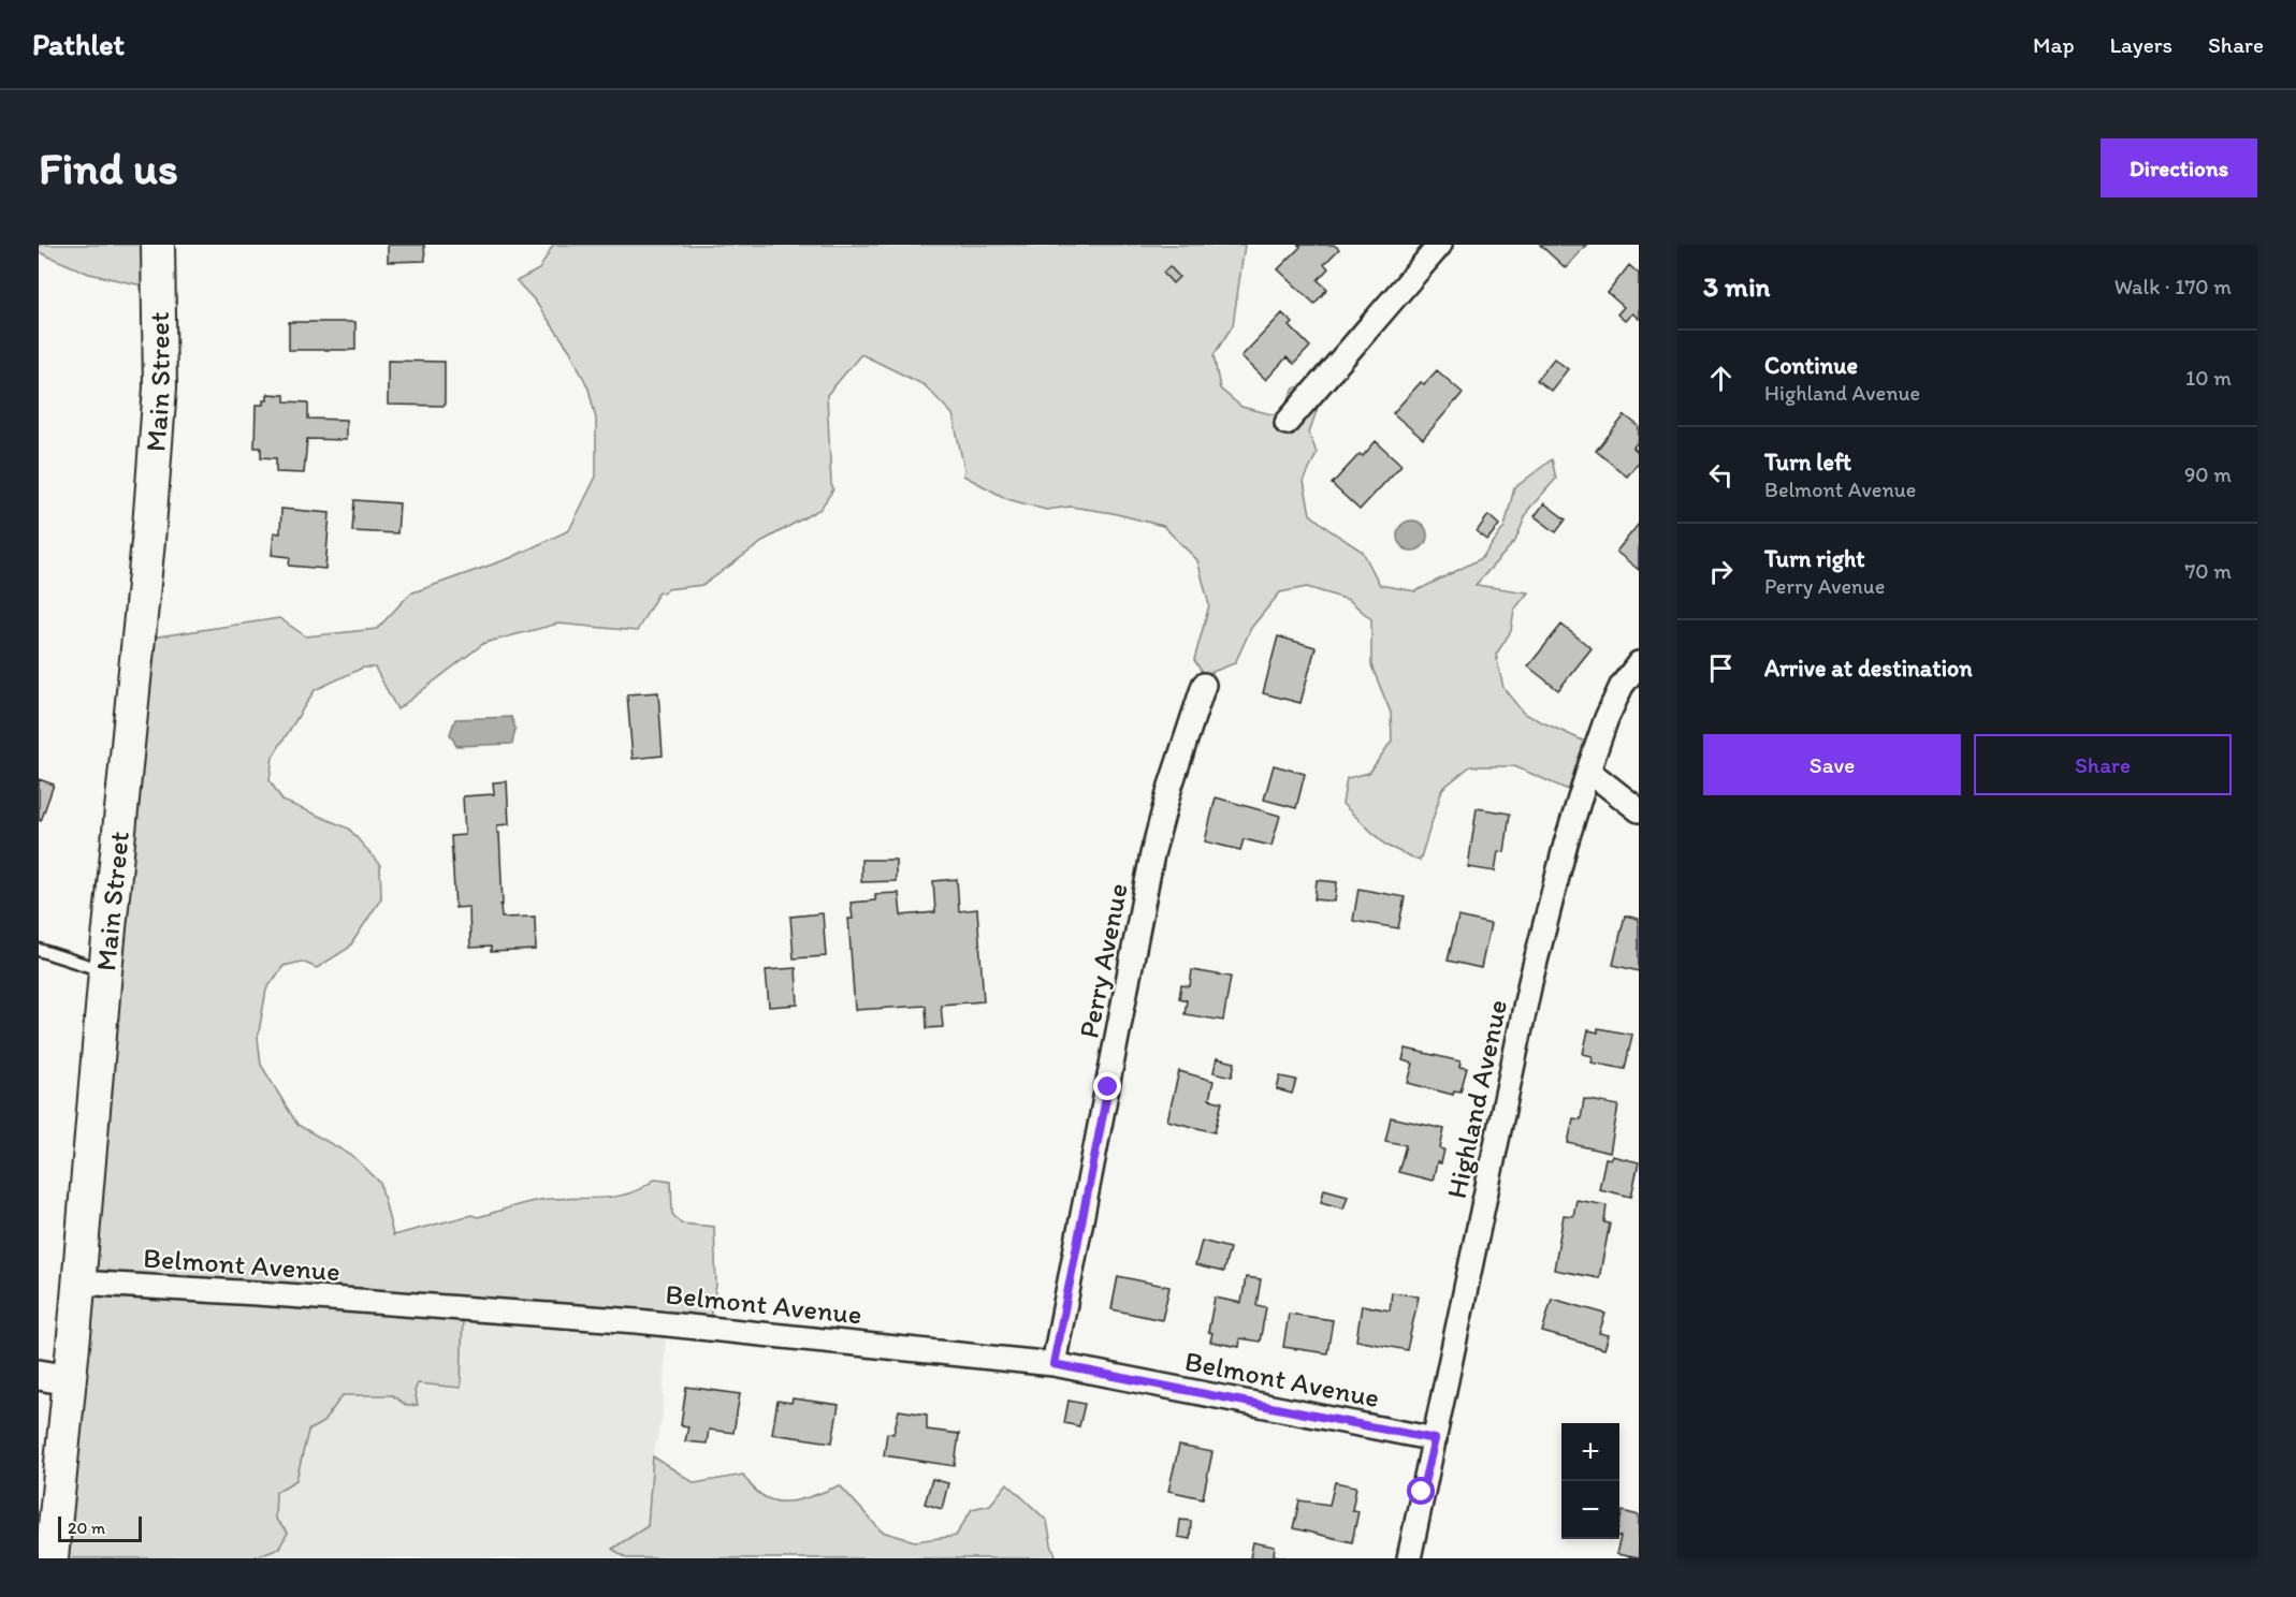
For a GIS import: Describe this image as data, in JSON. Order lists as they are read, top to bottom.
{
  "streets": {
    "main road": ["Main Street"],
    "street": ["Perry Avenue", "Highland Avenue", "Belmont Avenue"]
  },
  "crossings": [
    ["Main Street", "Belmont Avenue"],
    ["Perry Avenue", "Belmont Avenue"],
    ["Highland Avenue", "Belmont Avenue"]
  ],
  "scale_bar": "20 m",
  "page": {
    "header": "Pathlet",
    "nav": ["Map", "Layers", "Share"],
    "buttons": [
      "Directions",
      ["Save", "Share"]
    ],
    "title": "Find us",
    "heading": ["3 min", "Walk · 170 m"],
    "list": [
      ["Continue", "Highland Avenue", "10 m"],
      ["Turn left", "Belmont Avenue", "90 m"],
      ["Turn right", "Perry Avenue", "70 m"],
      "Arrive at destination"
    ],
    "map_buttons": ["+", "−"],
    "scale": "20 m"
  }
}
